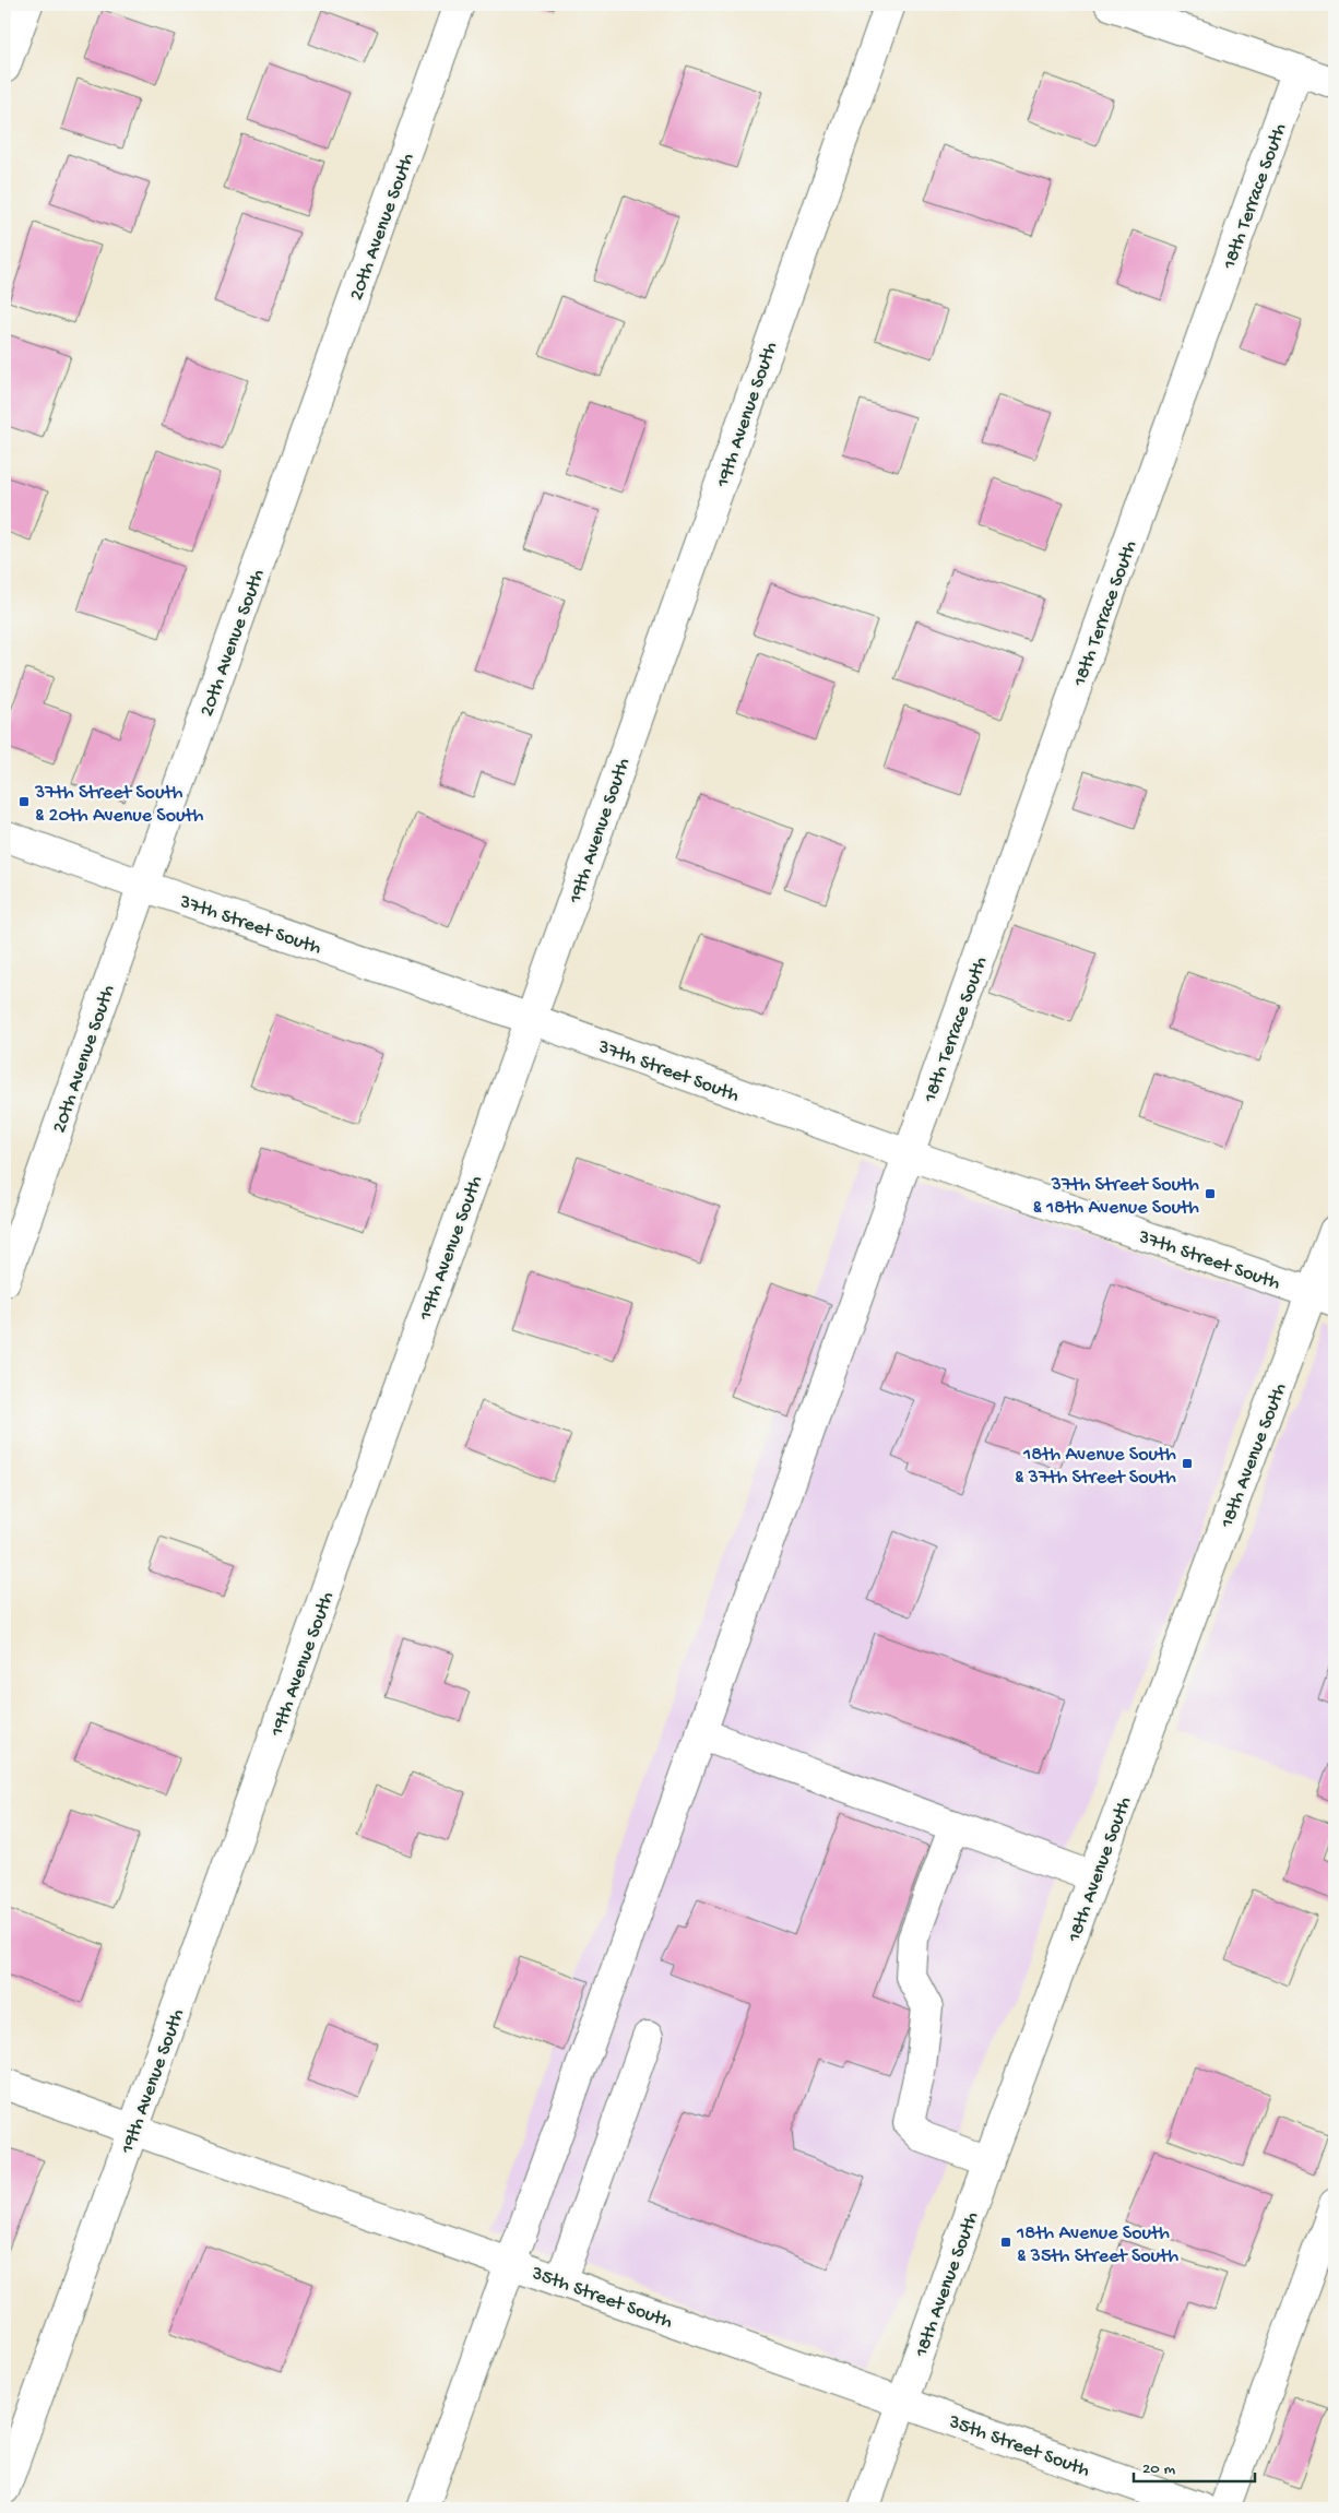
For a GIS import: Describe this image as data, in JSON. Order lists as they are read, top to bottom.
{
  "streets": {
    "street": [
      "18th Terrace South",
      "20th Avenue South",
      "19th Avenue South",
      "37th Street South",
      "18th Avenue South",
      "35th Street South"
    ]
  },
  "crossings": [
    ["18th Terrace South", "37th Street South"],
    ["18th Terrace South", "35th Street South"],
    ["20th Avenue South", "37th Street South"],
    ["19th Avenue South", "37th Street South"],
    ["19th Avenue South", "35th Street South"],
    ["37th Street South", "18th Avenue South"],
    ["18th Avenue South", "35th Street South"]
  ],
  "places": {
    "transit": [
      "37th Street South & 20th Avenue South",
      "37th Street South & 18th Avenue South",
      "18th Avenue South & 37th Street South",
      "18th Avenue South & 35th Street South"
    ]
  },
  "scale_bar": "20 m"
}
